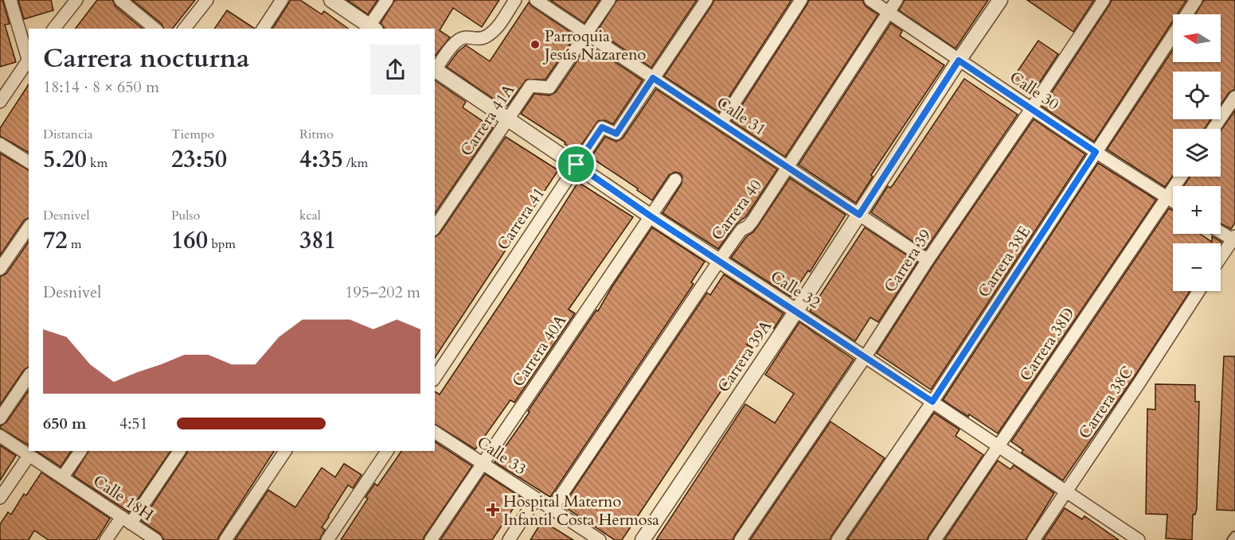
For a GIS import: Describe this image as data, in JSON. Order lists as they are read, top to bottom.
{
  "streets": {
    "street": [
      "Calle 30",
      "Calle 31",
      "Carrera 41A",
      "Carrera 40",
      "Carrera 41",
      "Carrera 39",
      "Carrera 38E",
      "Calle 32",
      "Carrera 38D",
      "Carrera 40A",
      "Carrera 39A",
      "Carrera 38C",
      "Calle 33",
      "Calle 18H"
    ]
  },
  "crossings": [
    ["Calle 30", "Carrera 40"],
    ["Calle 30", "Carrera 39"],
    ["Calle 30", "Carrera 38E"],
    ["Calle 30", "Carrera 38D"],
    ["Calle 30", "Carrera 39A"],
    ["Calle 31", "Carrera 41A"],
    ["Calle 31", "Carrera 40"],
    ["Calle 31", "Carrera 41"],
    ["Calle 31", "Carrera 39"],
    ["Calle 31", "Carrera 39A"],
    ["Carrera 41A", "Calle 32"],
    ["Carrera 40", "Calle 32"],
    ["Carrera 40", "Calle 33"],
    ["Carrera 41", "Calle 32"],
    ["Carrera 39", "Calle 32"],
    ["Carrera 38E", "Calle 32"],
    ["Calle 32", "Carrera 38D"],
    ["Calle 32", "Carrera 40A"],
    ["Calle 32", "Carrera 39A"],
    ["Calle 32", "Carrera 38C"],
    ["Carrera 40A", "Calle 33"]
  ],
  "places": {
    "other": ["Parroquia Jesús Nazareno"],
    "health": ["Hospital Materno Infantil Costa Hermosa"]
  },
  "north": "left",
  "page": {
    "map_buttons": ["+", "−"],
    "heading": ["Carrera nocturna", "18:14 · 8 × 650 m"],
    "stats": [
      ["Distancia", "5.20 km"],
      ["Tiempo", "23:50"],
      ["Ritmo", "4:35 /km"],
      ["Desnivel", "72 m"],
      ["Pulso", "160 bpm"],
      ["kcal", "381"]
    ],
    "chart": ["Desnivel", "195–202 m"],
    "list": [
      {
        "name": "650 m",
        "note": "4:51"
      }
    ]
  }
}
